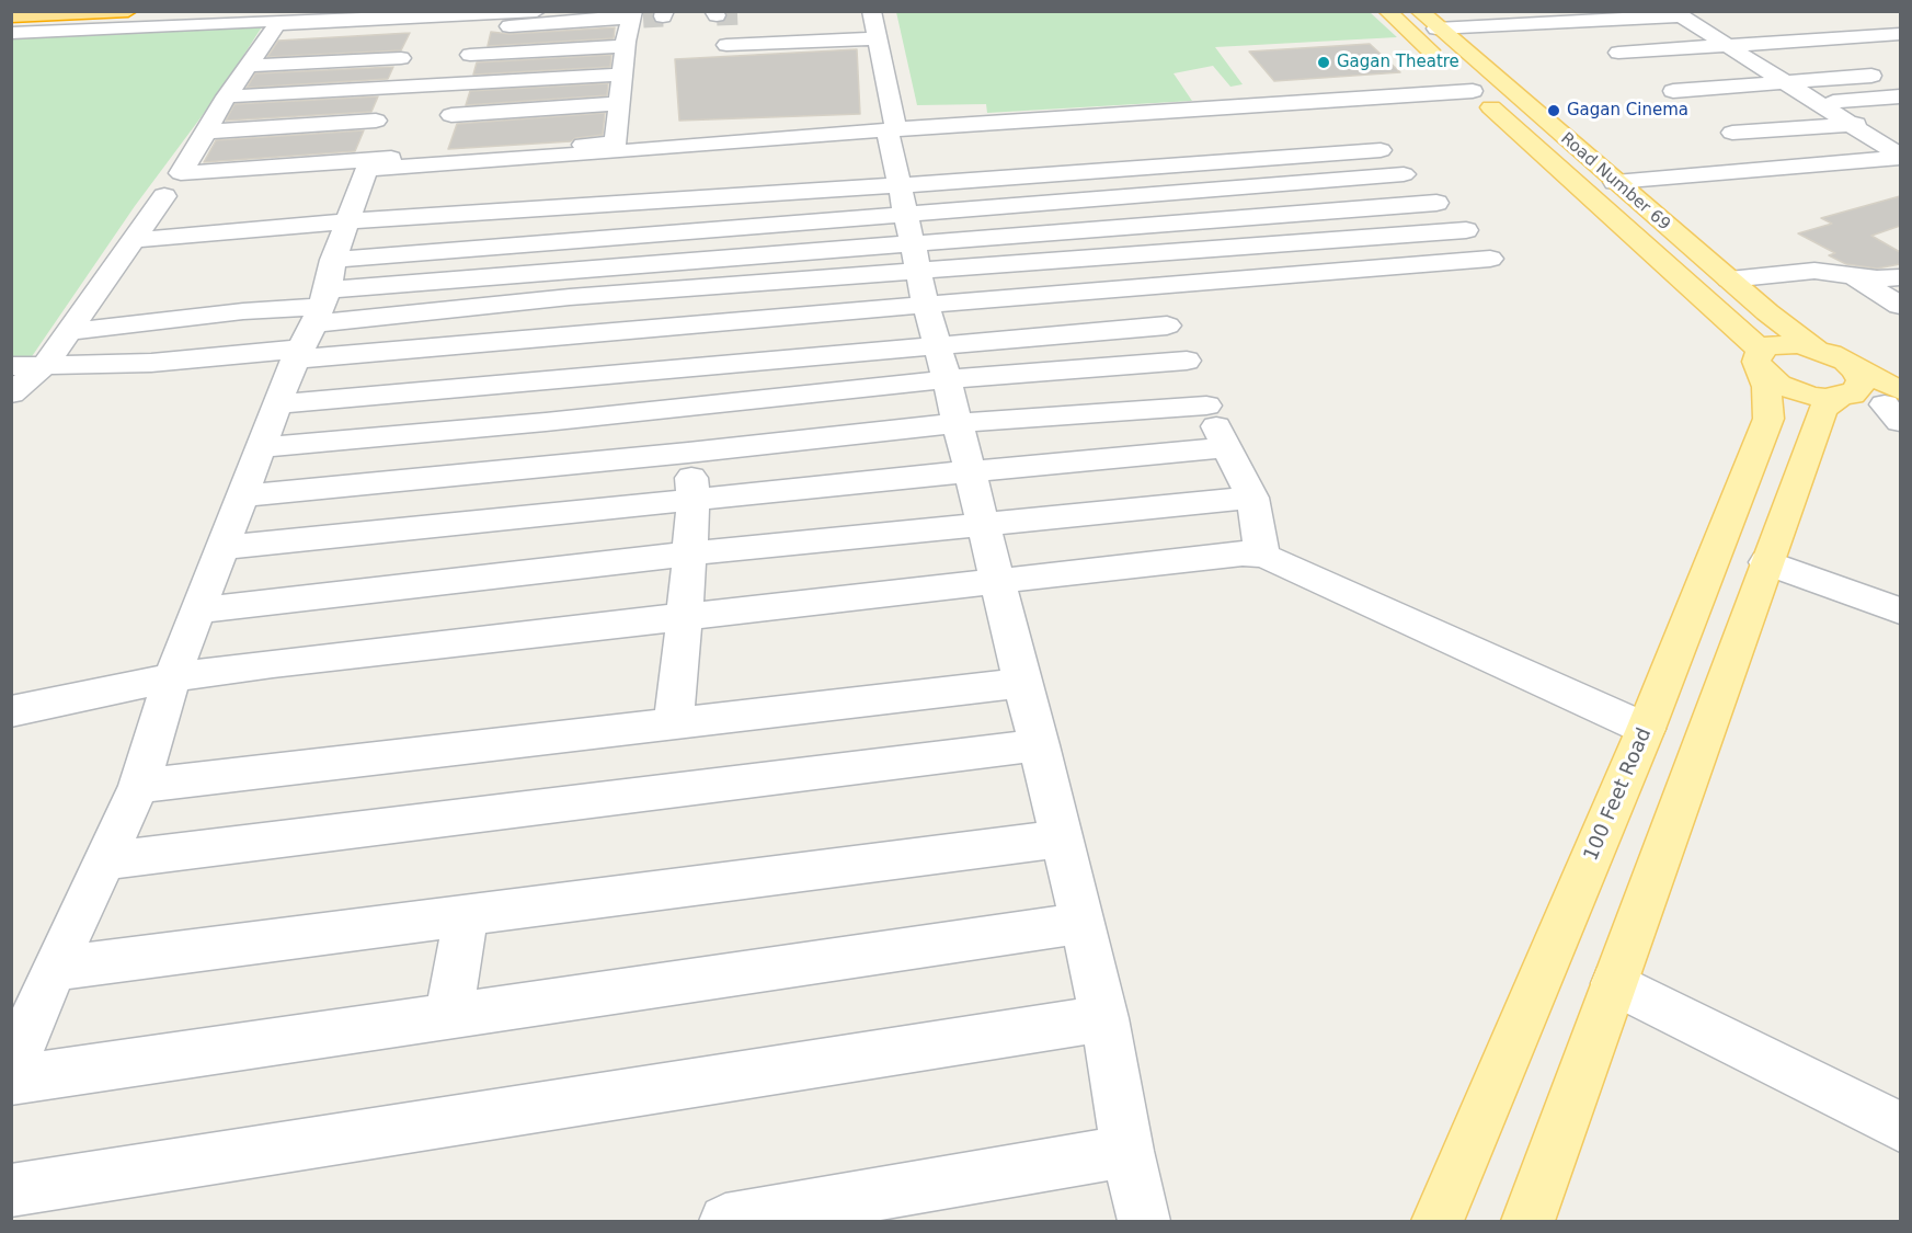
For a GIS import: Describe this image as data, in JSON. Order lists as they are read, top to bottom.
{
  "streets": {
    "main road": ["Road Number 69", "100 Feet Road"]
  },
  "crossings": [
    ["Road Number 69", "100 Feet Road"]
  ],
  "places": ["Gagan Theatre", "Gagan Cinema"]
}
